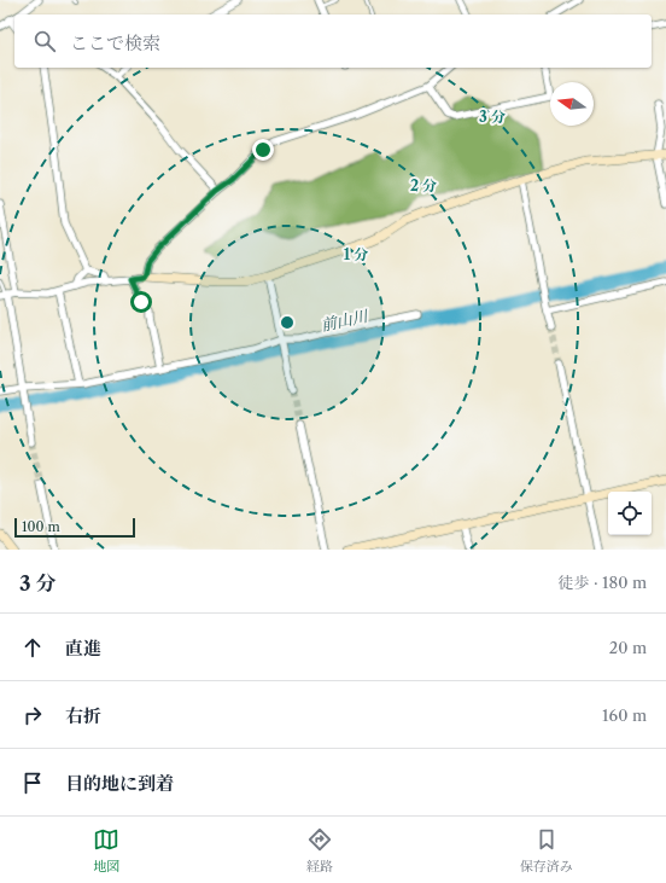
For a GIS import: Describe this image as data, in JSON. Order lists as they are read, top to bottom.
{
  "water": ["前山川"],
  "scale_bar": "100 m",
  "north": "left",
  "page": {
    "search": "ここで検索",
    "scale": "100 m",
    "heading": ["3 分", "徒歩 · 180 m"],
    "list": [
      ["直進", "20 m"],
      ["右折", "160 m"],
      "目的地に到着"
    ],
    "nav": ["地図", "経路", "保存済み"]
  },
  "rings": ["3 分", "2 分", "1 分"]
}
